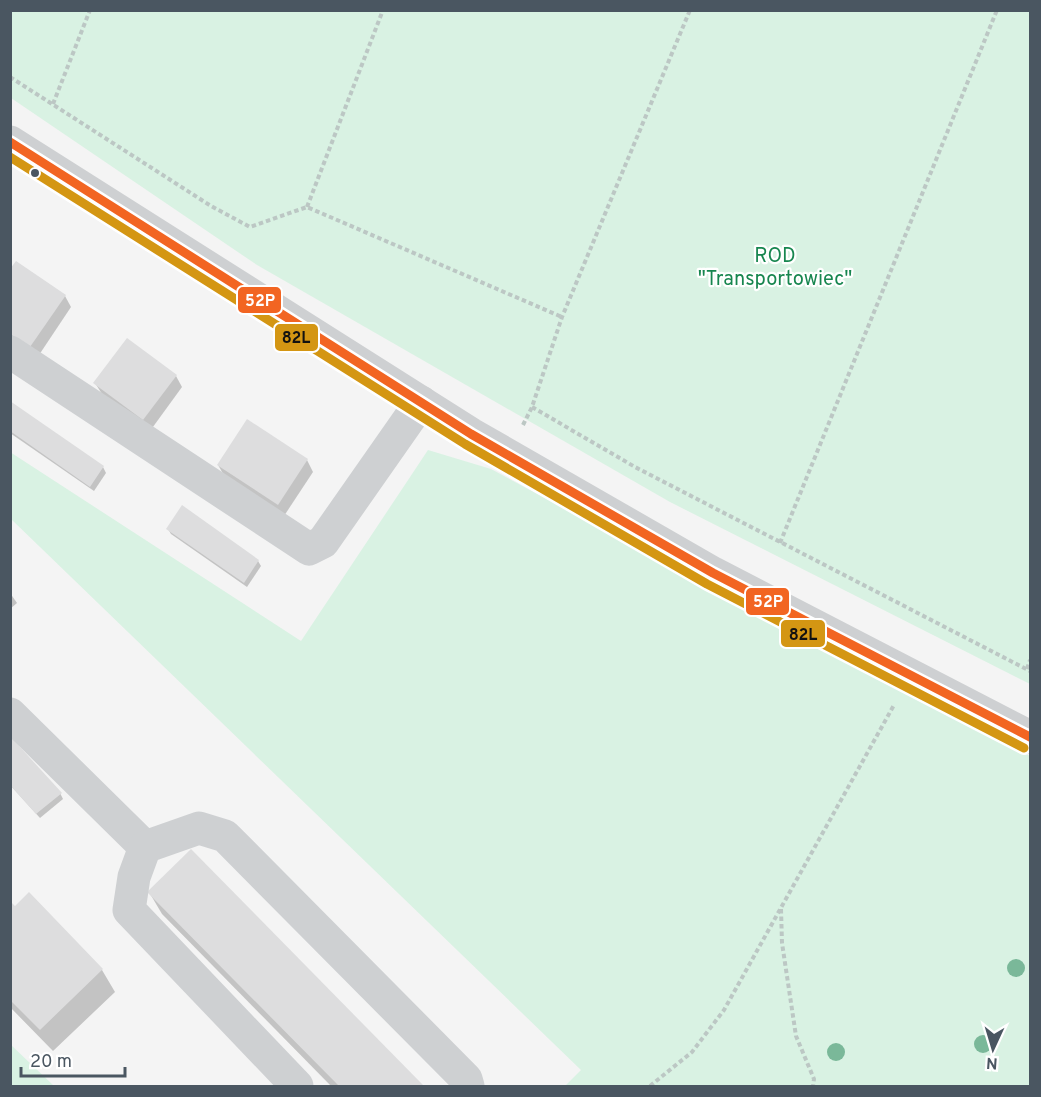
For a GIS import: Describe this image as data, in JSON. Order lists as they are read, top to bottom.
{
  "parks": ["ROD \"Transportowiec\""],
  "lines": ["transit line 52P", "transit line 82L"],
  "scale_bar": "20 m",
  "north": "bottom"
}
